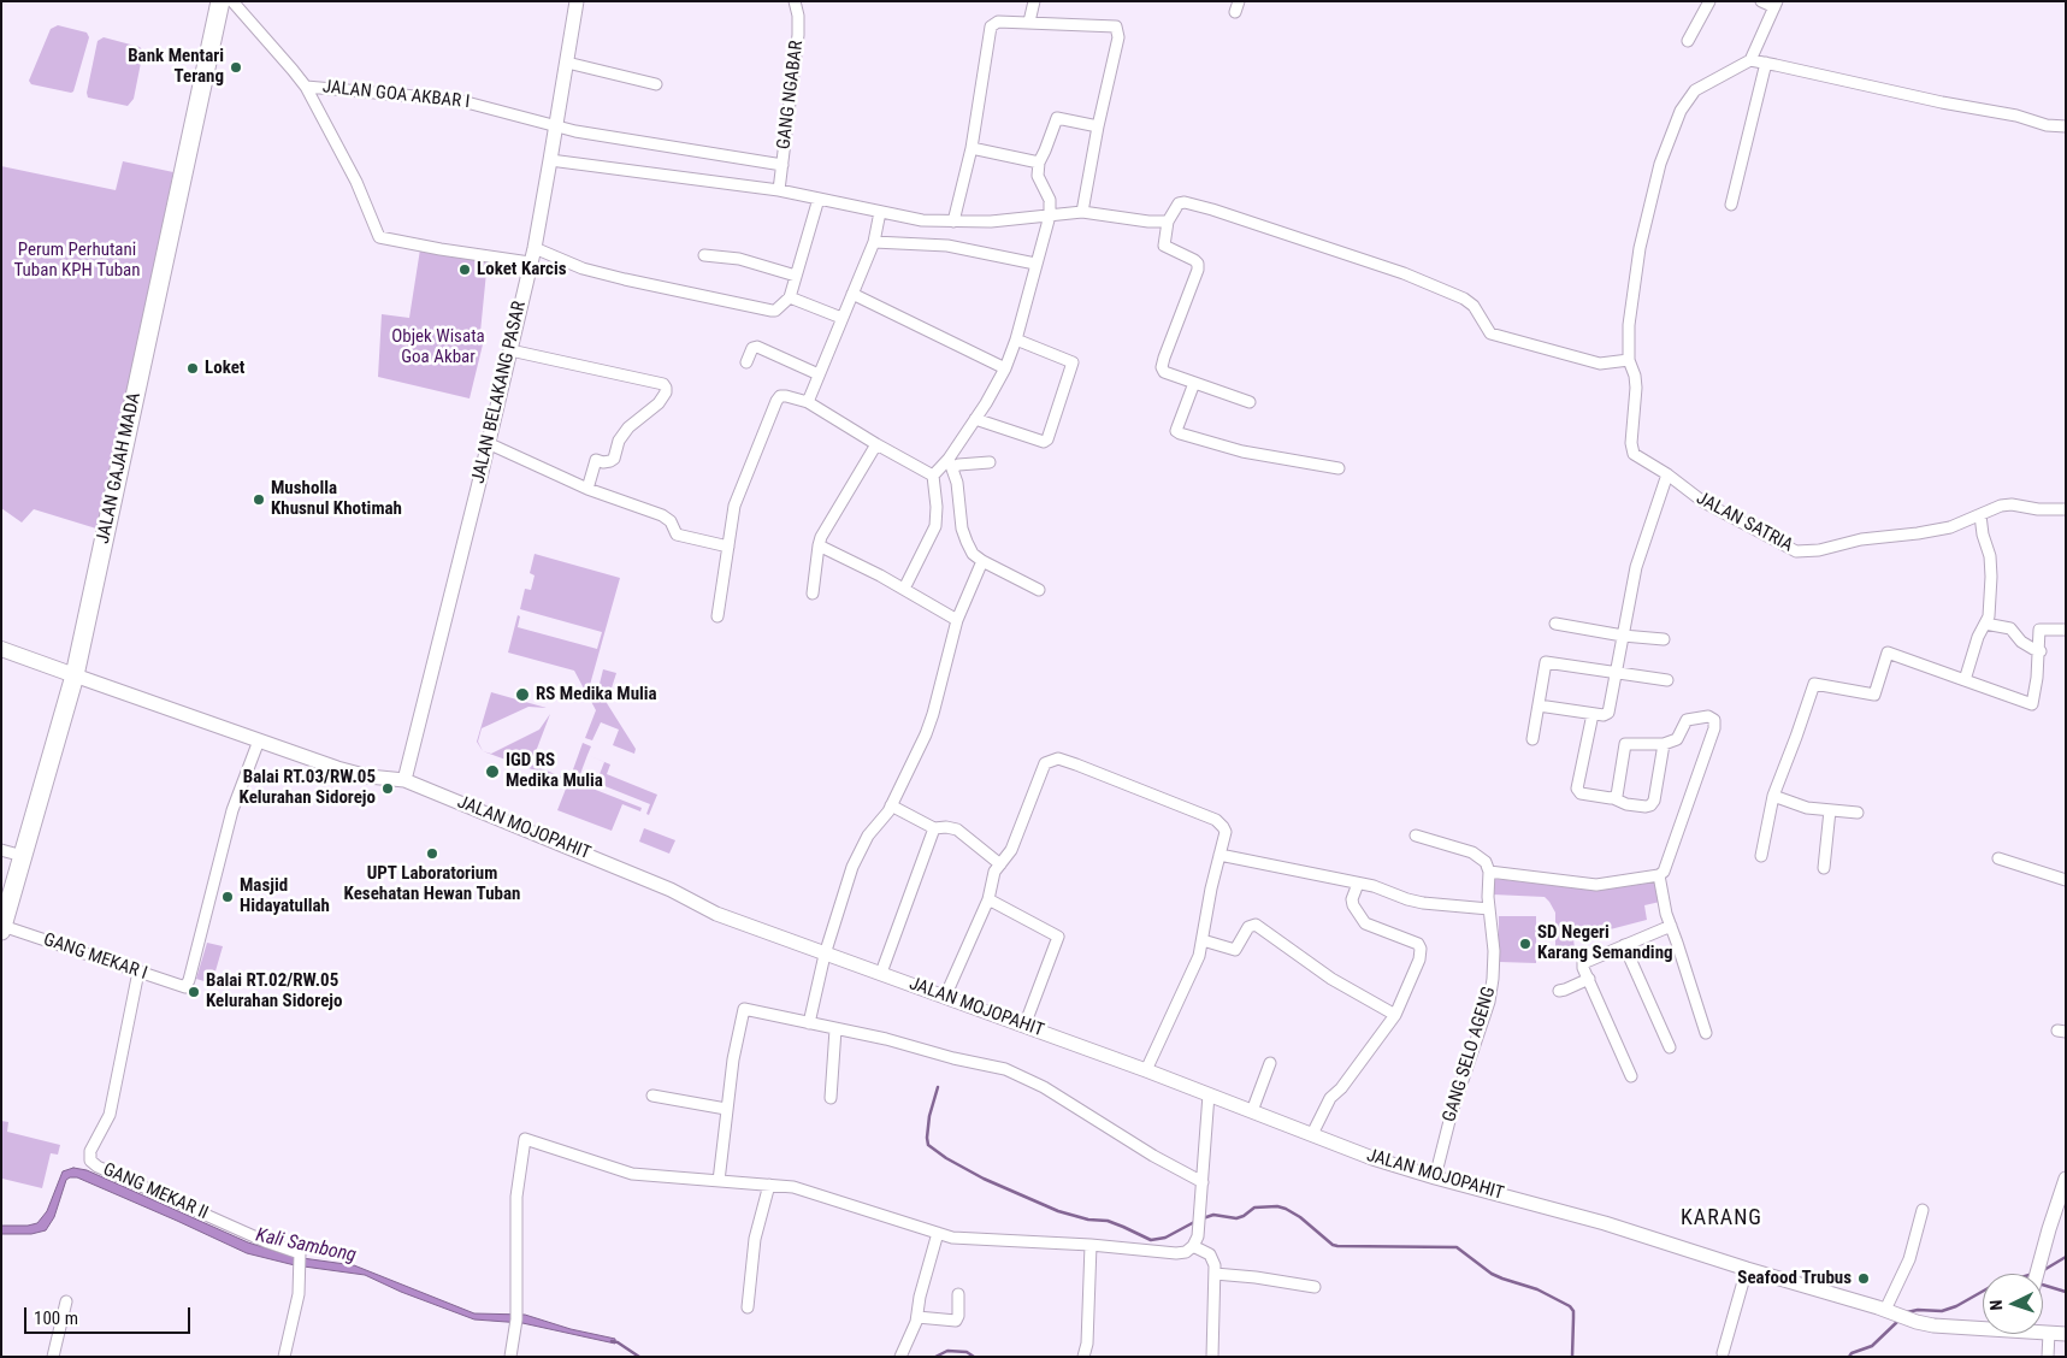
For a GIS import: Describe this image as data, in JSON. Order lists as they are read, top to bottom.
{
  "streets": {
    "highway": ["JALAN GAJAH MADA"],
    "street": [
      "JALAN GOA AKBAR I",
      "GANG NGABAR",
      "JALAN BELAKANG PASAR",
      "JALAN SATRIA",
      "JALAN MOJOPAHIT",
      "GANG MEKAR I",
      "GANG SELO AGENG",
      "GANG MEKAR II"
    ]
  },
  "crossings": [
    ["JALAN GOA AKBAR I", "GANG NGABAR"],
    ["JALAN GOA AKBAR I", "JALAN BELAKANG PASAR"],
    ["JALAN BELAKANG PASAR", "JALAN MOJOPAHIT"],
    ["JALAN GAJAH MADA", "JALAN MOJOPAHIT"],
    ["JALAN GAJAH MADA", "GANG MEKAR I"],
    ["JALAN MOJOPAHIT", "GANG MEKAR I"],
    ["JALAN MOJOPAHIT", "GANG SELO AGENG"],
    ["GANG MEKAR I", "GANG MEKAR II"]
  ],
  "districts": ["KARANG"],
  "water": ["Kali Sambong"],
  "parks": ["Perum Perhutani Tuban KPH Tuban", "Objek Wisata Goa Akbar"],
  "places": [
    "Bank Mentari Terang",
    "Loket Karcis",
    "Loket",
    "Musholla Khusnul Khotimah",
    "RS Medika Mulia",
    "IGD RS Medika Mulia",
    "Balai RT.03/RW.05 Kelurahan Sidorejo",
    "UPT Laboratorium Kesehatan Hewan Tuban",
    "Masjid Hidayatullah",
    "SD Negeri Karang Semanding",
    "Balai RT.02/RW.05 Kelurahan Sidorejo",
    "Seafood Trubus"
  ],
  "scale_bar": "100 m",
  "north": "left"
}
